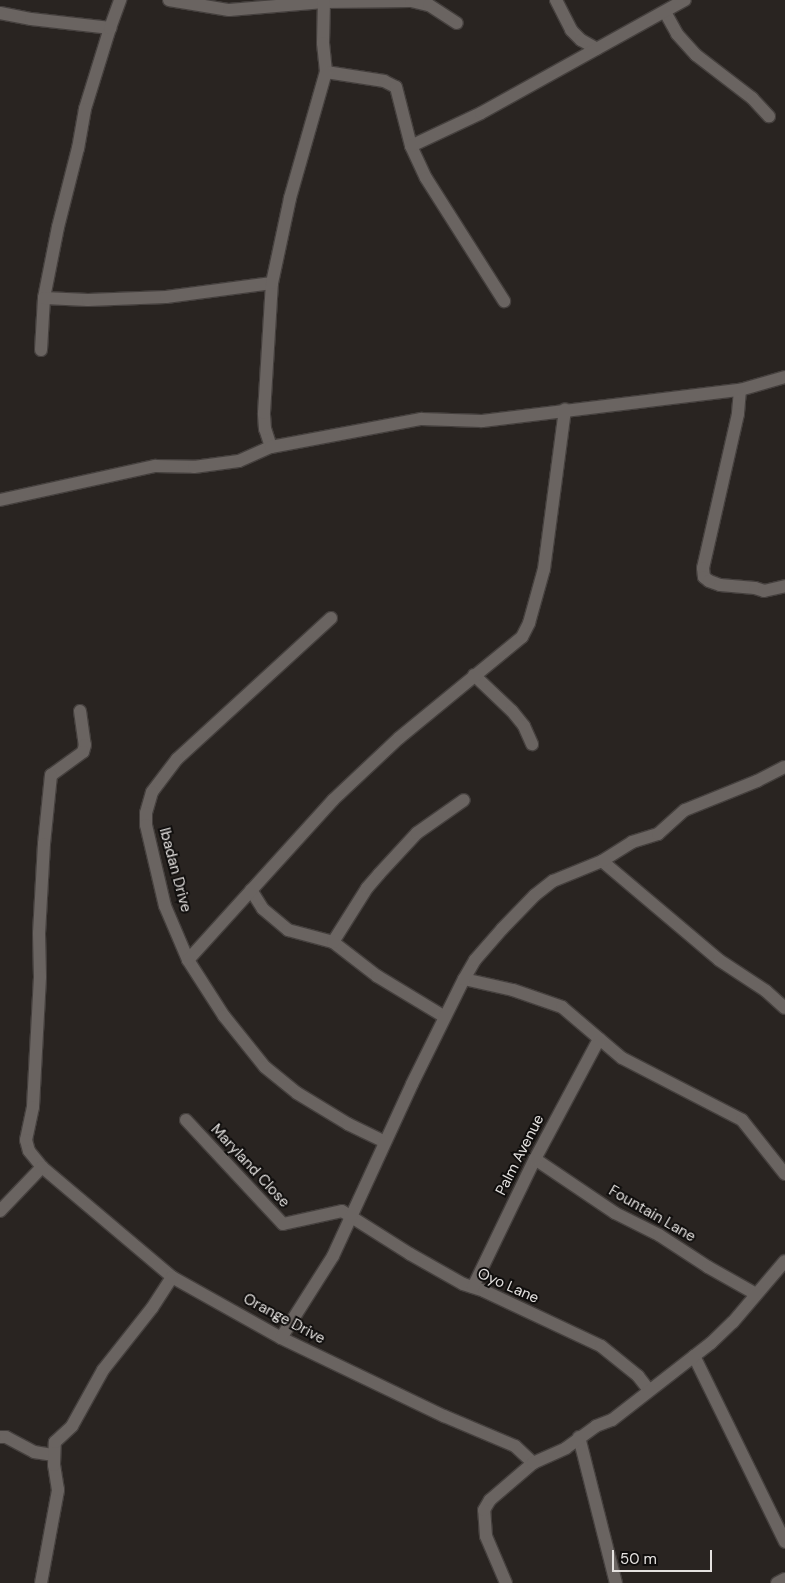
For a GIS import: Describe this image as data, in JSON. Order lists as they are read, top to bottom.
{
  "streets": {
    "street": [
      "Ibadan Drive",
      "Palm Avenue",
      "Maryland Close",
      "Fountain Lane",
      "Oyo Lane",
      "Orange Drive"
    ]
  },
  "crossings": [
    ["Palm Avenue", "Fountain Lane"],
    ["Palm Avenue", "Oyo Lane"],
    ["Maryland Close", "Oyo Lane"]
  ],
  "scale_bar": "50 m"
}
